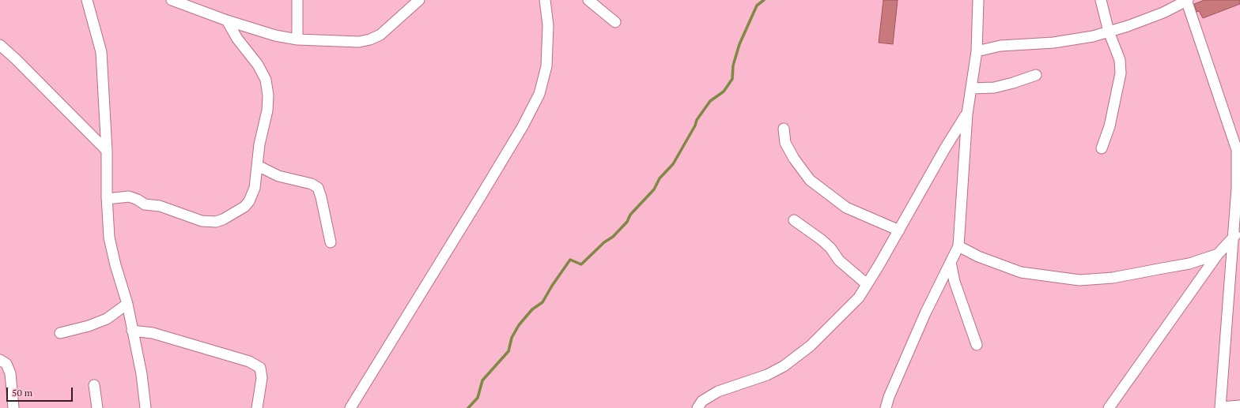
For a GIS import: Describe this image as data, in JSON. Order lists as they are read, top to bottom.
{
  "scale_bar": "50 m"
}
